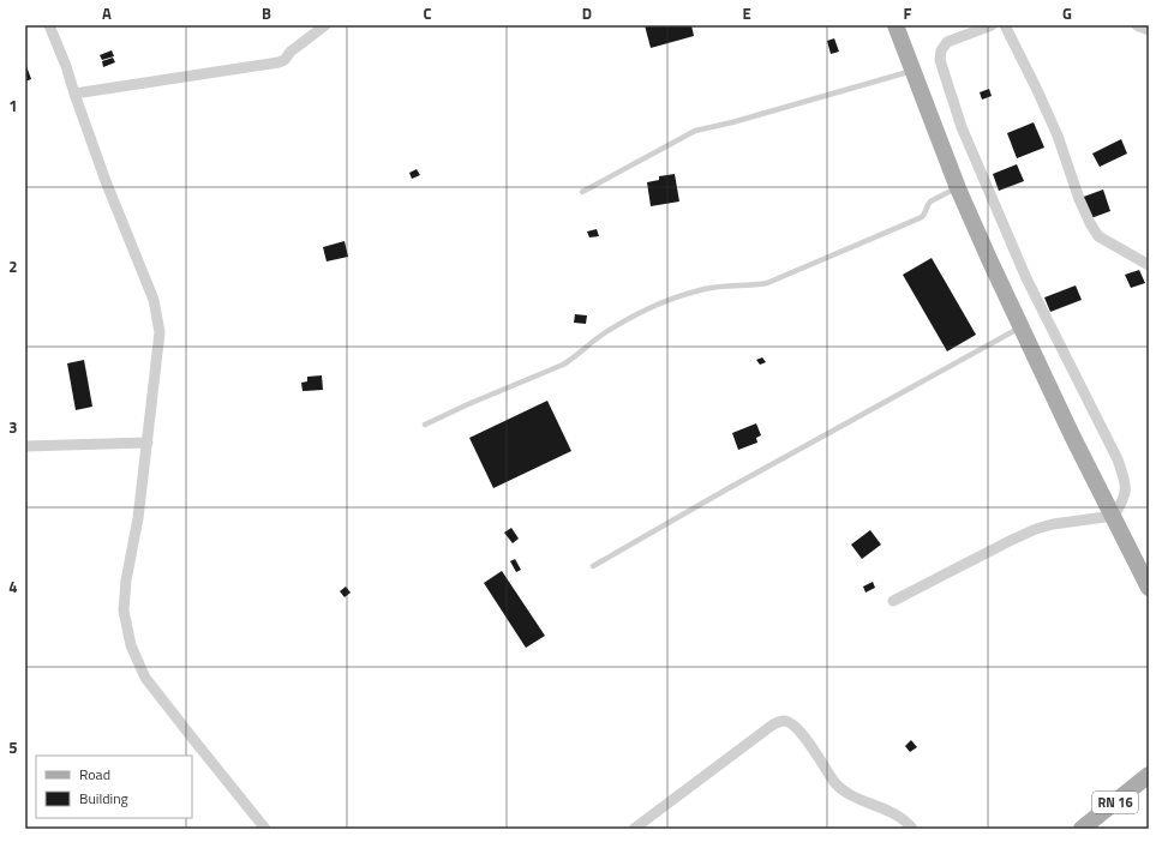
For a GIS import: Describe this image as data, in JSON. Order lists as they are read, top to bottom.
{
  "streets": {
    "main road": ["RN 16"]
  },
  "legend": ["Road", "Building"],
  "grid": {
    "columns": [
      "A",
      "B",
      "C",
      "D",
      "E",
      "F",
      "G"
    ],
    "rows": [
      "1",
      "2",
      "3",
      "4",
      "5"
    ]
  }
}
